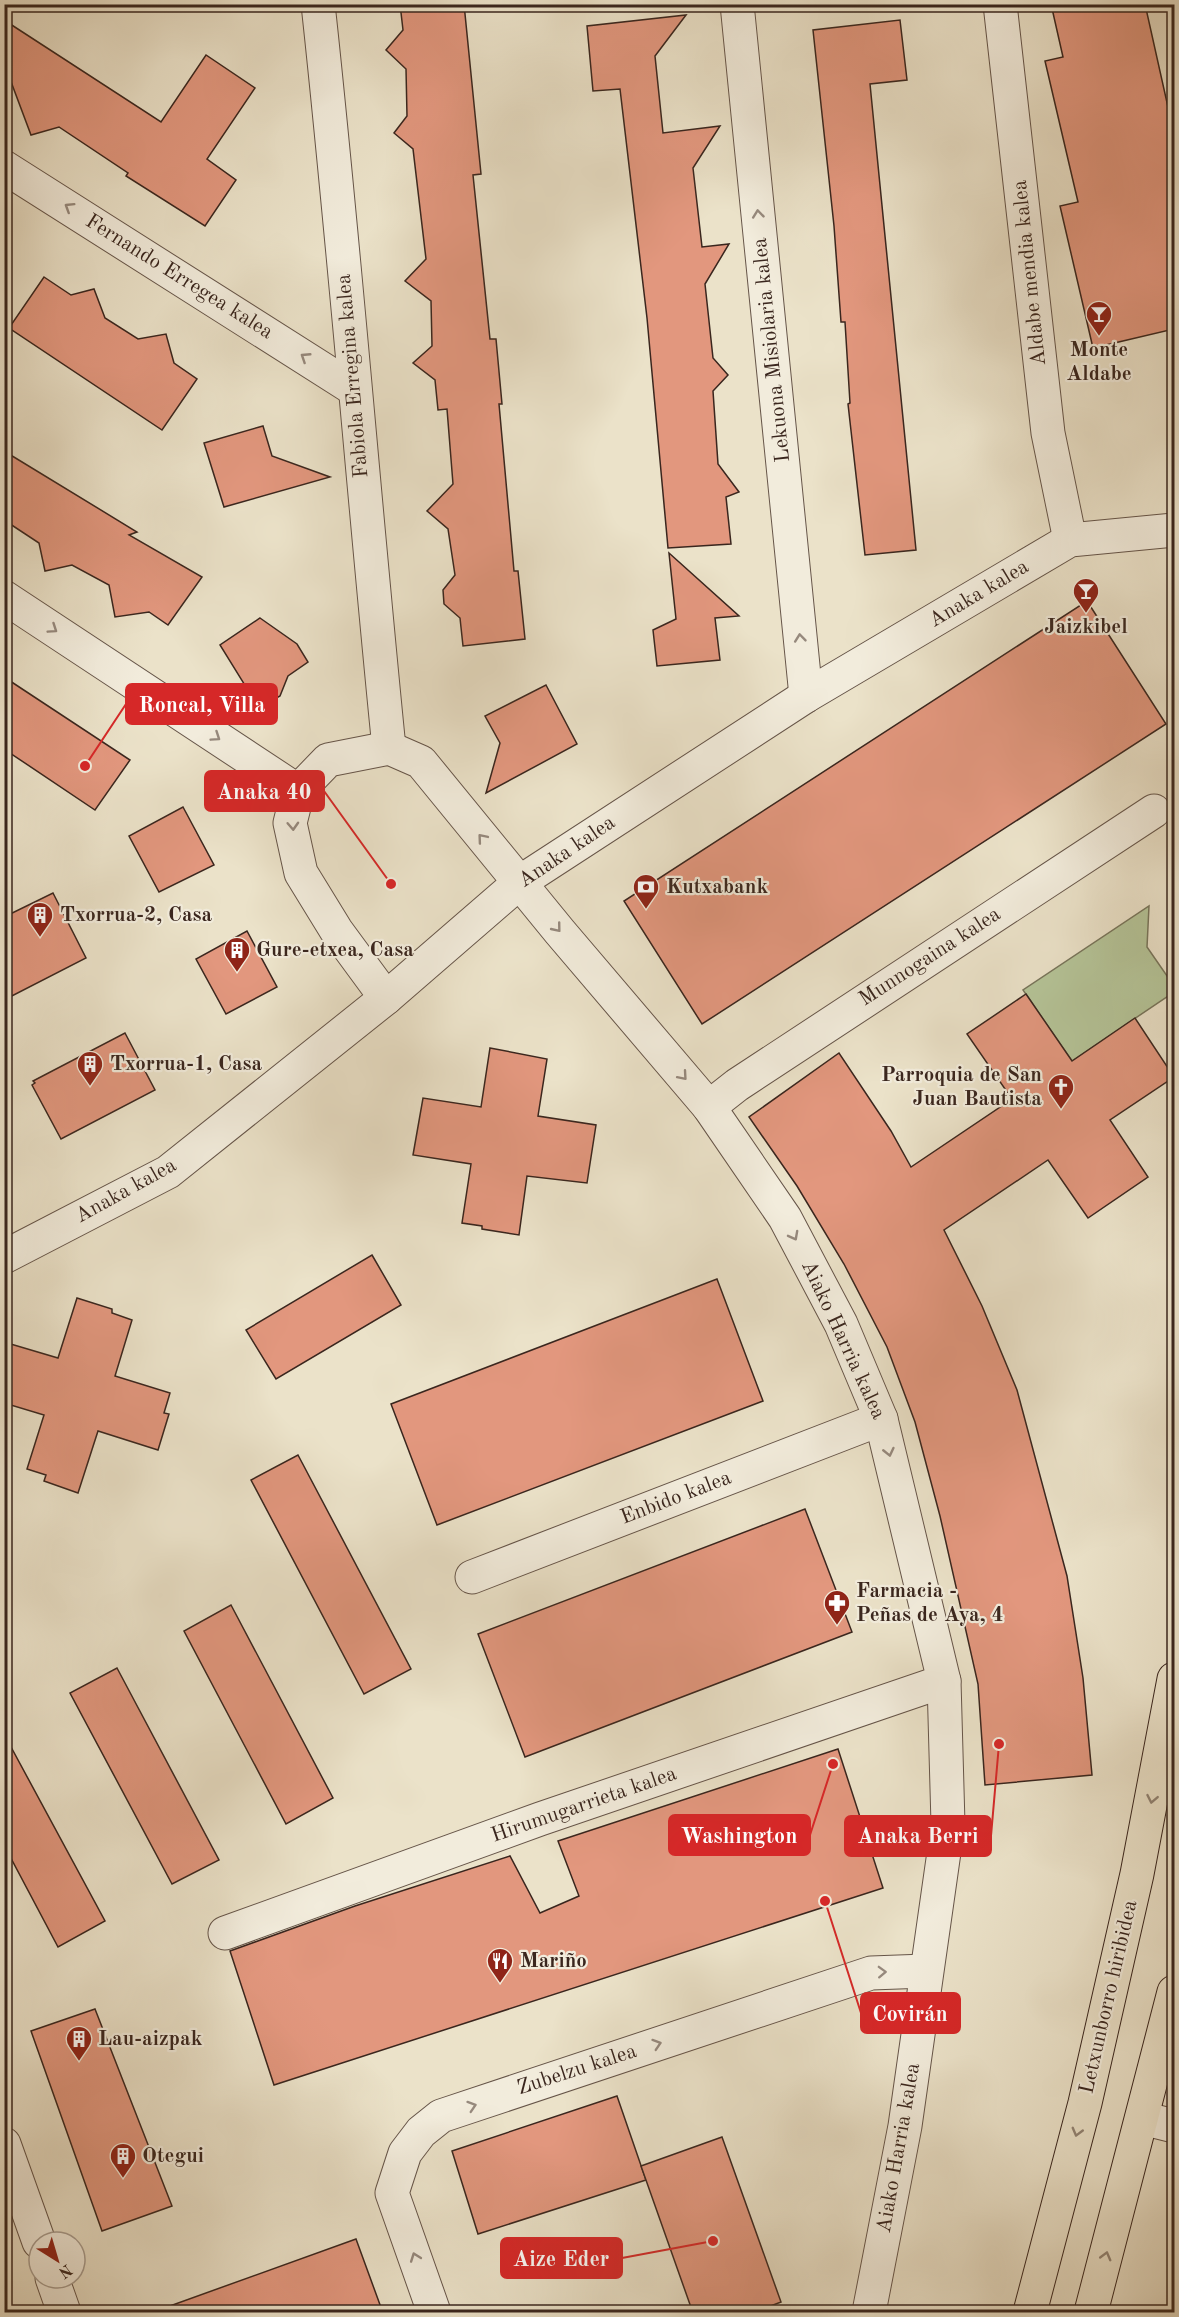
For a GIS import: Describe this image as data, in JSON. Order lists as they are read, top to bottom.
{
  "streets": {
    "main road": ["Letxunborro hiribidea"],
    "street": [
      "Aldabe mendia kalea",
      "Fernando Erregea kalea",
      "Lekuona Misiolaria kalea",
      "Fabiola Erregina kalea",
      "Anaka kalea",
      "Munnogaina kalea",
      "Aiako Harria kalea",
      "Enbido kalea",
      "Hirumugarrieta kalea",
      "Zubelzu kalea"
    ]
  },
  "crossings": [
    ["Aldabe mendia kalea", "Anaka kalea"],
    ["Fernando Erregea kalea", "Fabiola Erregina kalea"],
    ["Lekuona Misiolaria kalea", "Anaka kalea"],
    ["Anaka kalea", "Aiako Harria kalea"],
    ["Munnogaina kalea", "Aiako Harria kalea"],
    ["Aiako Harria kalea", "Enbido kalea"],
    ["Aiako Harria kalea", "Hirumugarrieta kalea"],
    ["Aiako Harria kalea", "Zubelzu kalea"]
  ],
  "one_way": [
    "Fernando Erregea kalea",
    "Lekuona Misiolaria kalea",
    "Aiako Harria kalea",
    "Zubelzu kalea"
  ],
  "places": {
    "bar": ["Monte Aldabe", "Jaizkibel"],
    "other": [
      "Roncal, Villa",
      "Anaka 40",
      "Anaka Berri",
      "Washington",
      "Covirán",
      "Aize Eder"
    ],
    "bank": ["Kutxabank"],
    "building": [
      "Txorrua-2, Casa",
      "Gure-etxea, Casa",
      "Txorrua-1, Casa",
      "Lau-aizpak",
      "Otegui"
    ],
    "church": ["Parroquia de San Juan Bautista"],
    "pharmacy": ["Farmacia - Peñas de Aya, 4"],
    "restaurant": ["Mariño"]
  },
  "north": "bottom right"
}
